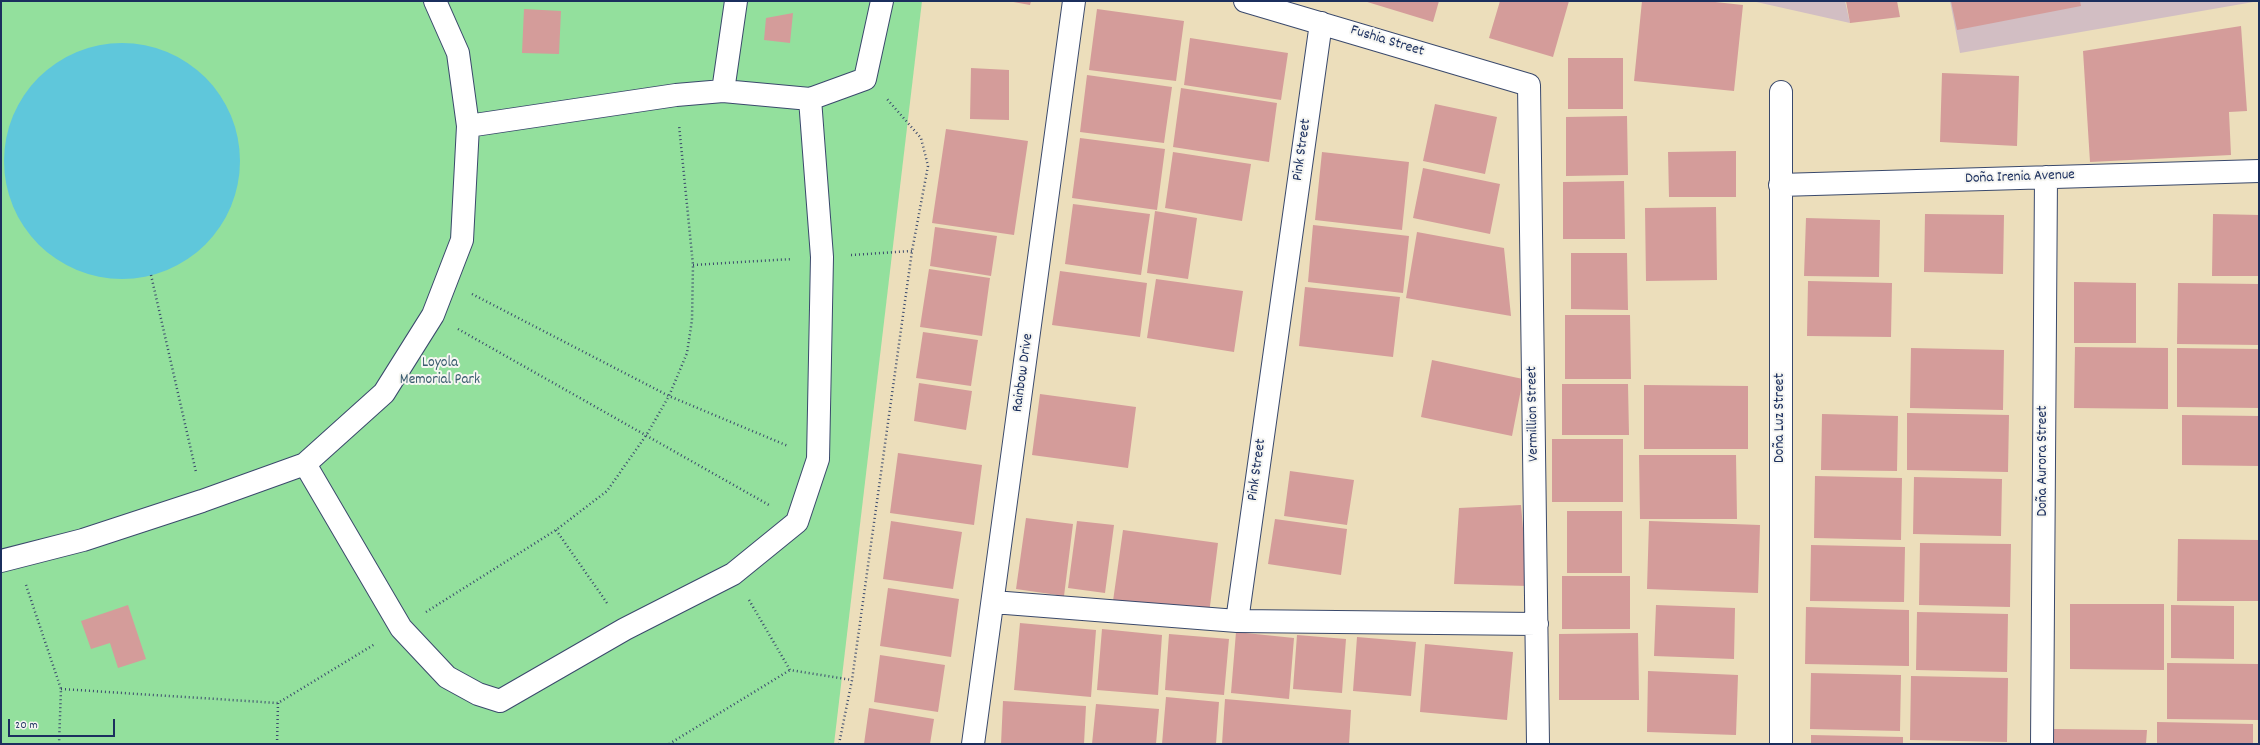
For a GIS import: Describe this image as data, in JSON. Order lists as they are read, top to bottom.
{
  "streets": {
    "street": [
      "Fushia Street",
      "Pink Street",
      "Doña Irenia Avenue",
      "Rainbow Drive",
      "Vermillion Street",
      "Doña Luz Street",
      "Doña Aurora Street"
    ]
  },
  "crossings": [
    ["Fushia Street", "Pink Street"],
    ["Fushia Street", "Vermillion Street"],
    ["Doña Irenia Avenue", "Doña Luz Street"],
    ["Doña Irenia Avenue", "Doña Aurora Street"]
  ],
  "parks": ["Loyola Memorial Park"],
  "scale_bar": "20 m"
}
